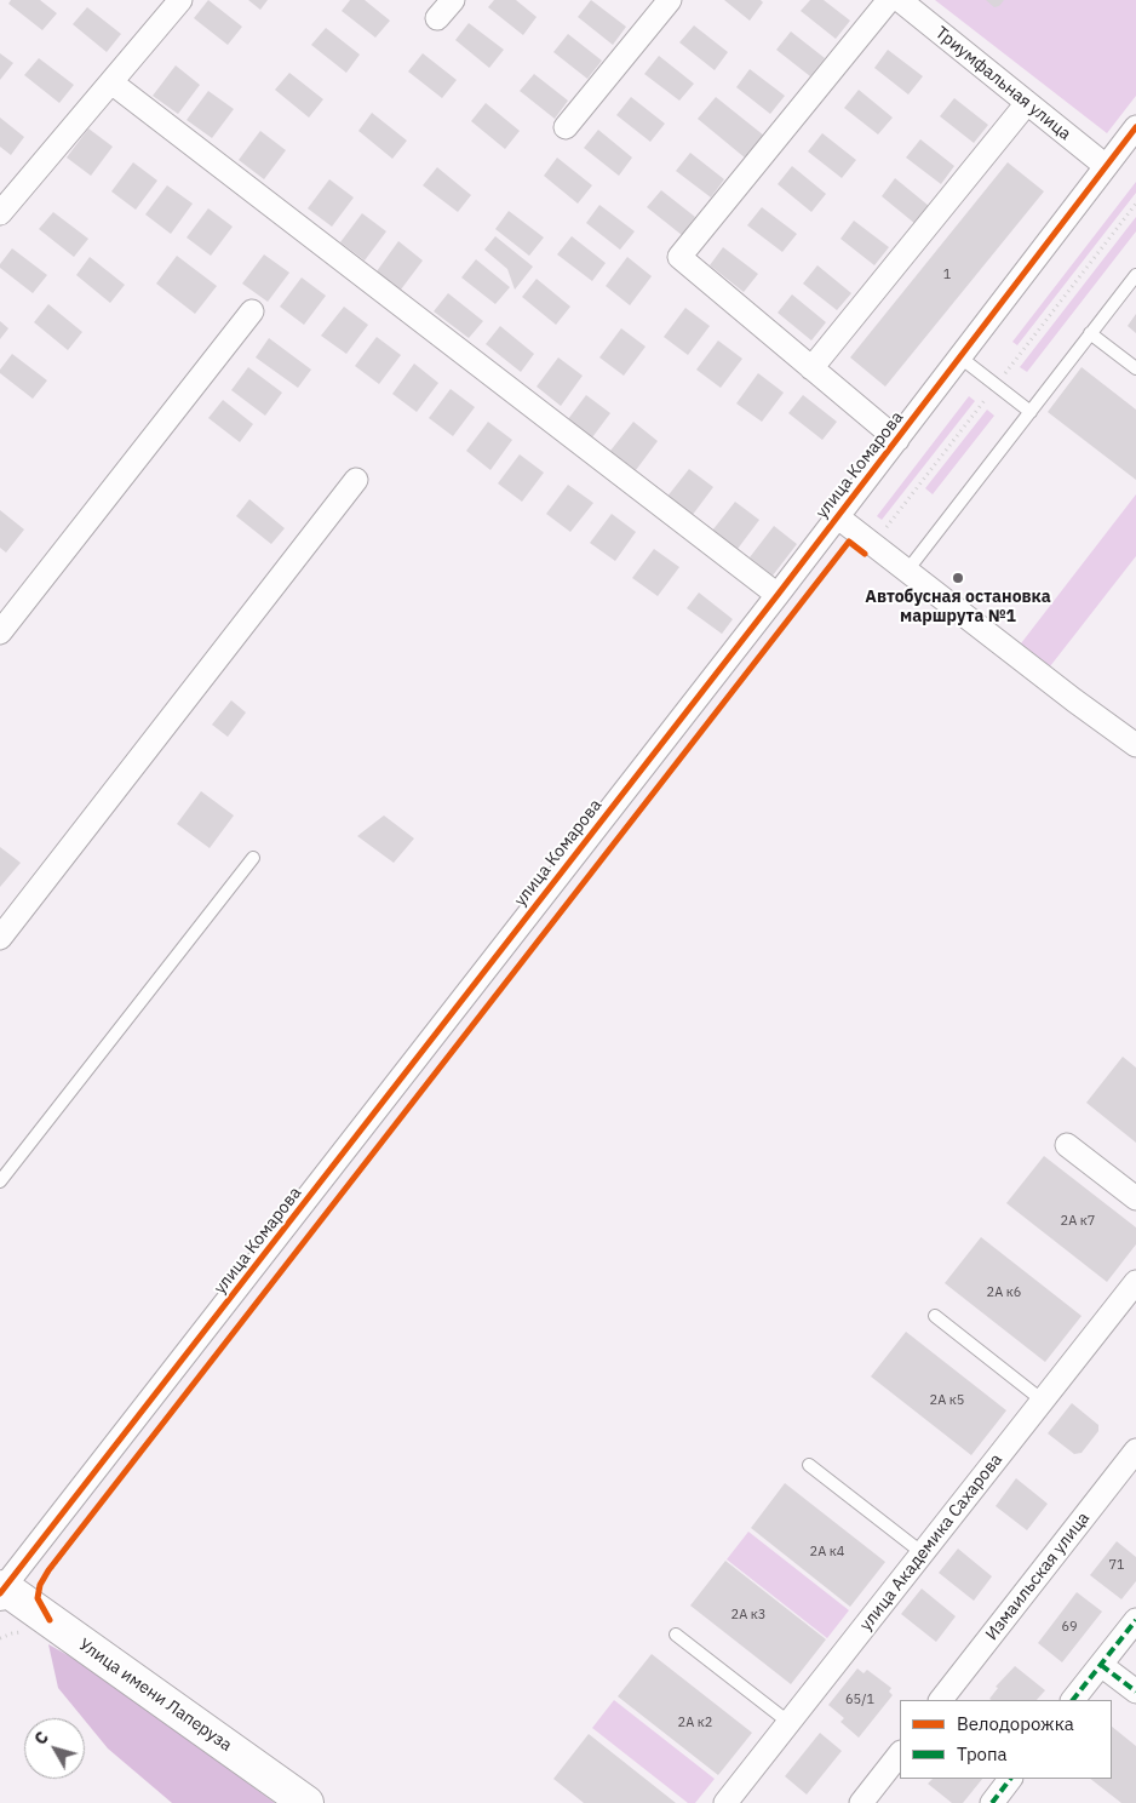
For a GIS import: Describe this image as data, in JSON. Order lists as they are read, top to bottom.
{
  "streets": {
    "street": [
      "Триумфальная улица",
      "улица Комарова",
      "улица Академика Сахарова",
      "Измаильская улица",
      "Улица имени Лаперуза"
    ]
  },
  "crossings": [
    ["Триумфальная улица", "улица Комарова"],
    ["улица Комарова", "Улица имени Лаперуза"]
  ],
  "places": ["Автобусная остановка маршрута №1"],
  "house_numbers": [
    "1",
    "2А к7",
    "2А к6",
    "2А к5",
    "2А к4",
    "71",
    "2А к3",
    "69",
    "65/1",
    "2А к2"
  ],
  "legend": ["Велодорожка", "Тропа"],
  "north": "top left"
}
